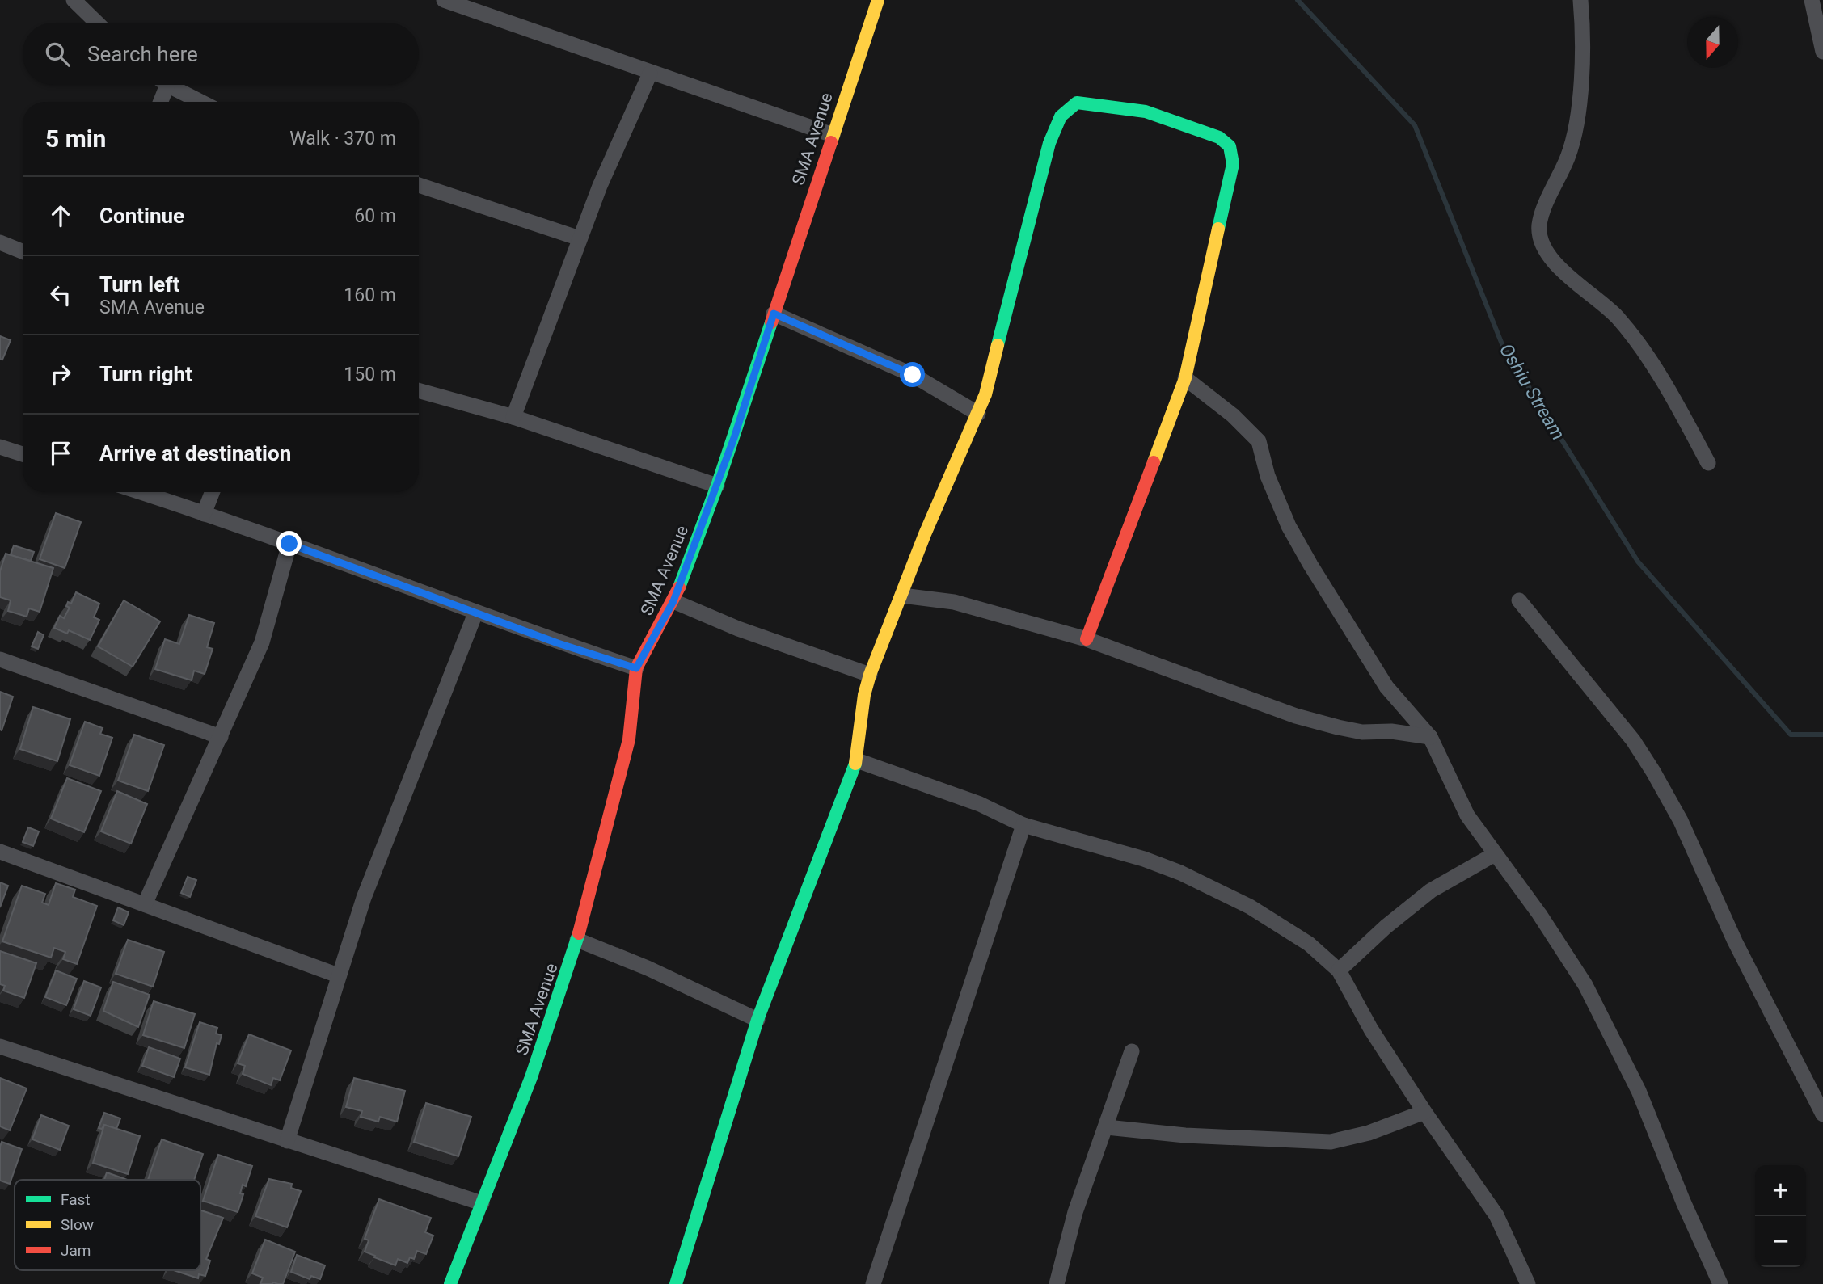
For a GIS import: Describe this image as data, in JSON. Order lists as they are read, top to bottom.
{
  "streets": {
    "street": ["SMA Avenue"]
  },
  "water": ["Oshiu Stream"],
  "legend": ["Fast", "Slow", "Jam"],
  "north": "bottom",
  "page": {
    "search": "Search here",
    "heading": ["5 min", "Walk · 370 m"],
    "list": [
      ["Continue", "60 m"],
      ["Turn left", "SMA Avenue", "160 m"],
      ["Turn right", "150 m"],
      "Arrive at destination"
    ],
    "map_buttons": ["+", "−"]
  }
}
